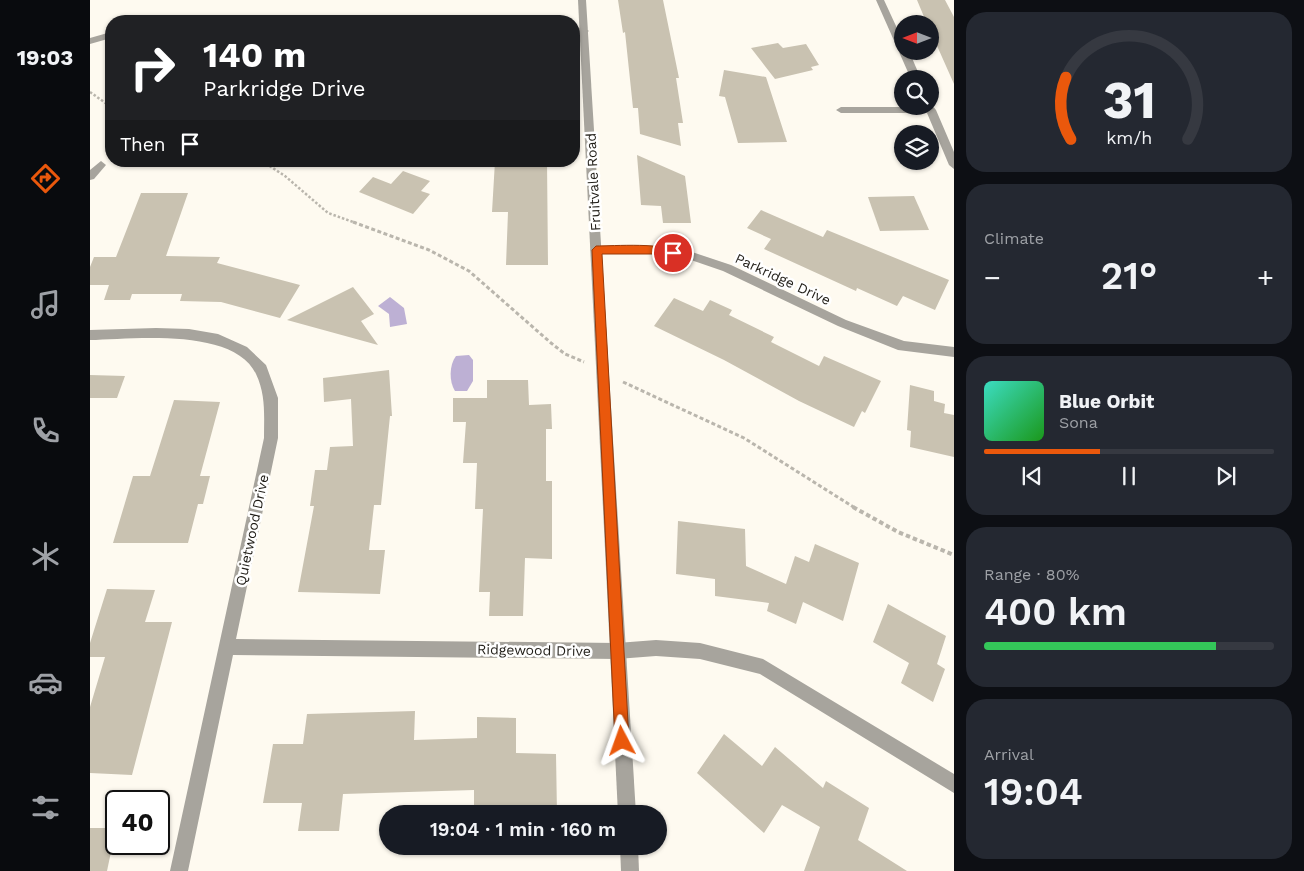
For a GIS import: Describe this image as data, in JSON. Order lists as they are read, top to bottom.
{
  "streets": {
    "street": [
      "Fruitvale Road",
      "Parkridge Drive",
      "Quietwood Drive",
      "Ridgewood Drive"
    ]
  },
  "crossings": [
    ["Fruitvale Road", "Parkridge Drive"],
    ["Fruitvale Road", "Ridgewood Drive"],
    ["Quietwood Drive", "Ridgewood Drive"]
  ],
  "north": "left",
  "page": {
    "tabs": "19:03",
    "turn": ["140 m", "Parkridge Drive"],
    "then": "Then",
    "tile": [
      "Climate",
      ["Range · 80%", "400 km"],
      ["Arrival", "19:04"]
    ],
    "heat": ["−", "21°", "+"],
    "song": ["Blue Orbit", "Sona"],
    "limit": "40",
    "trip": "19:04 · 1 min · 160 m",
    "gauge": ["31", "km/h"]
  }
}
